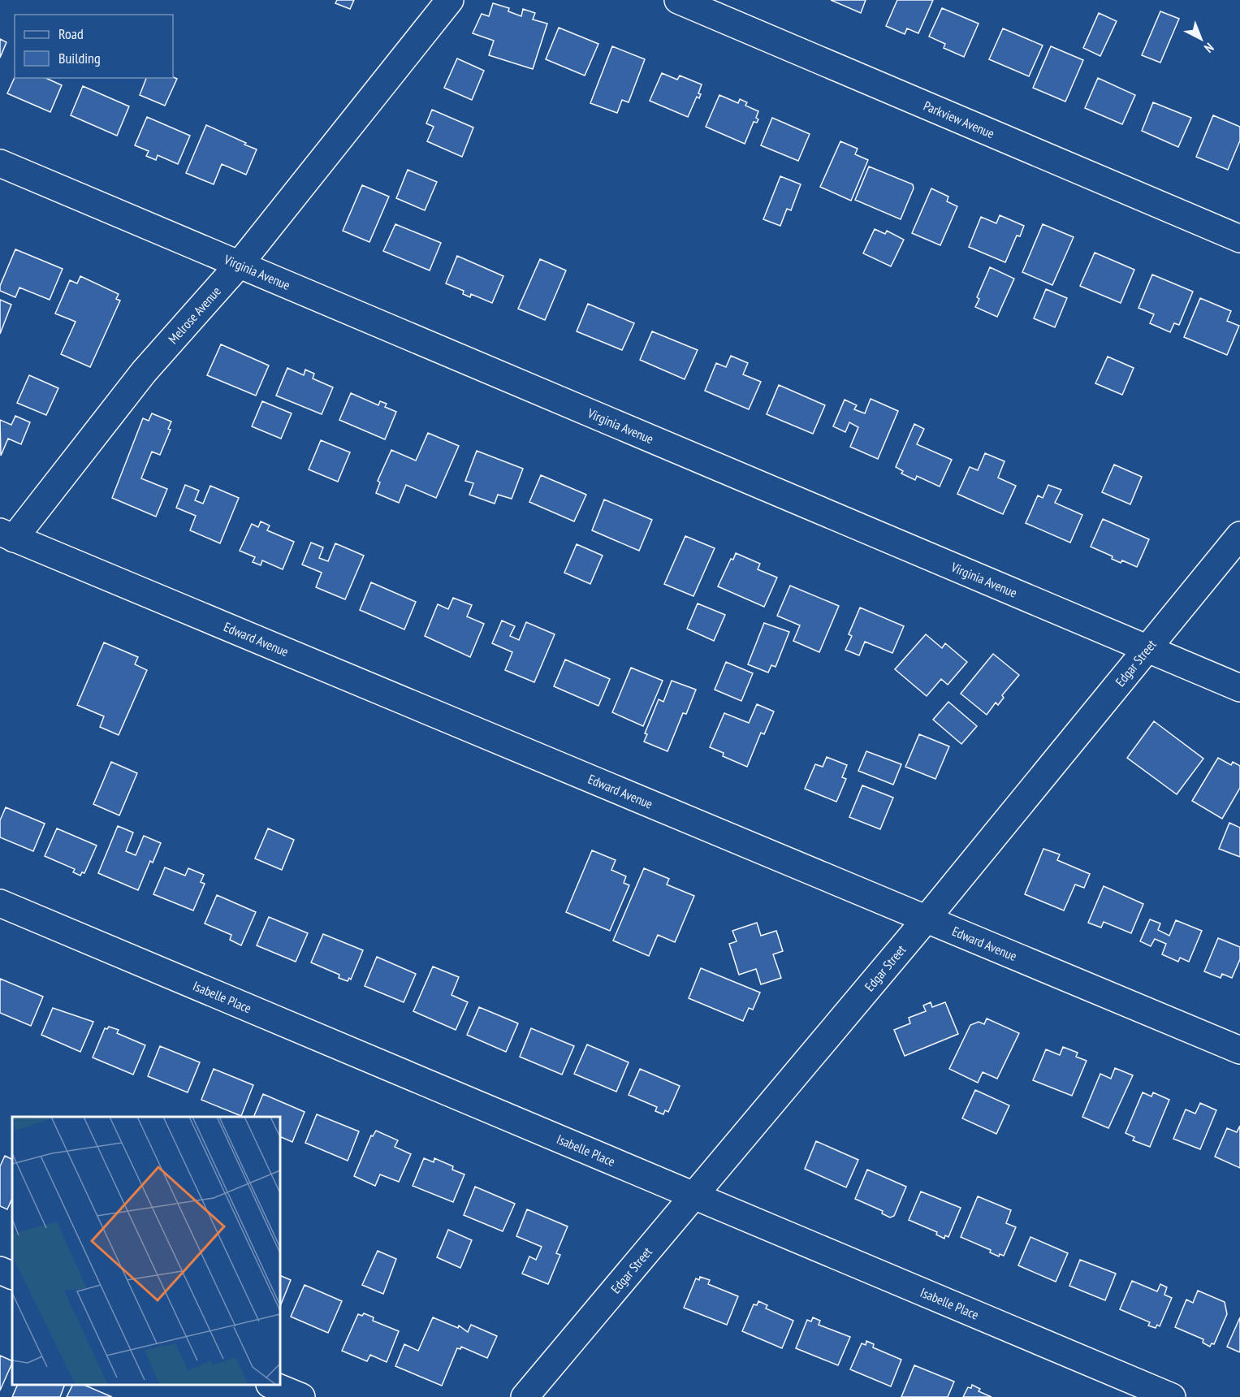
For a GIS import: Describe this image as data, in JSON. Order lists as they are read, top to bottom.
{
  "streets": {
    "street": [
      "Parkview Avenue",
      "Virginia Avenue",
      "Melrose Avenue",
      "Edward Avenue",
      "Edgar Street",
      "Isabelle Place"
    ]
  },
  "crossings": [
    ["Virginia Avenue", "Melrose Avenue"],
    ["Virginia Avenue", "Edgar Street"],
    ["Melrose Avenue", "Edward Avenue"],
    ["Edward Avenue", "Edgar Street"],
    ["Edgar Street", "Isabelle Place"]
  ],
  "legend": ["Road", "Building"],
  "north": "bottom right"
}
